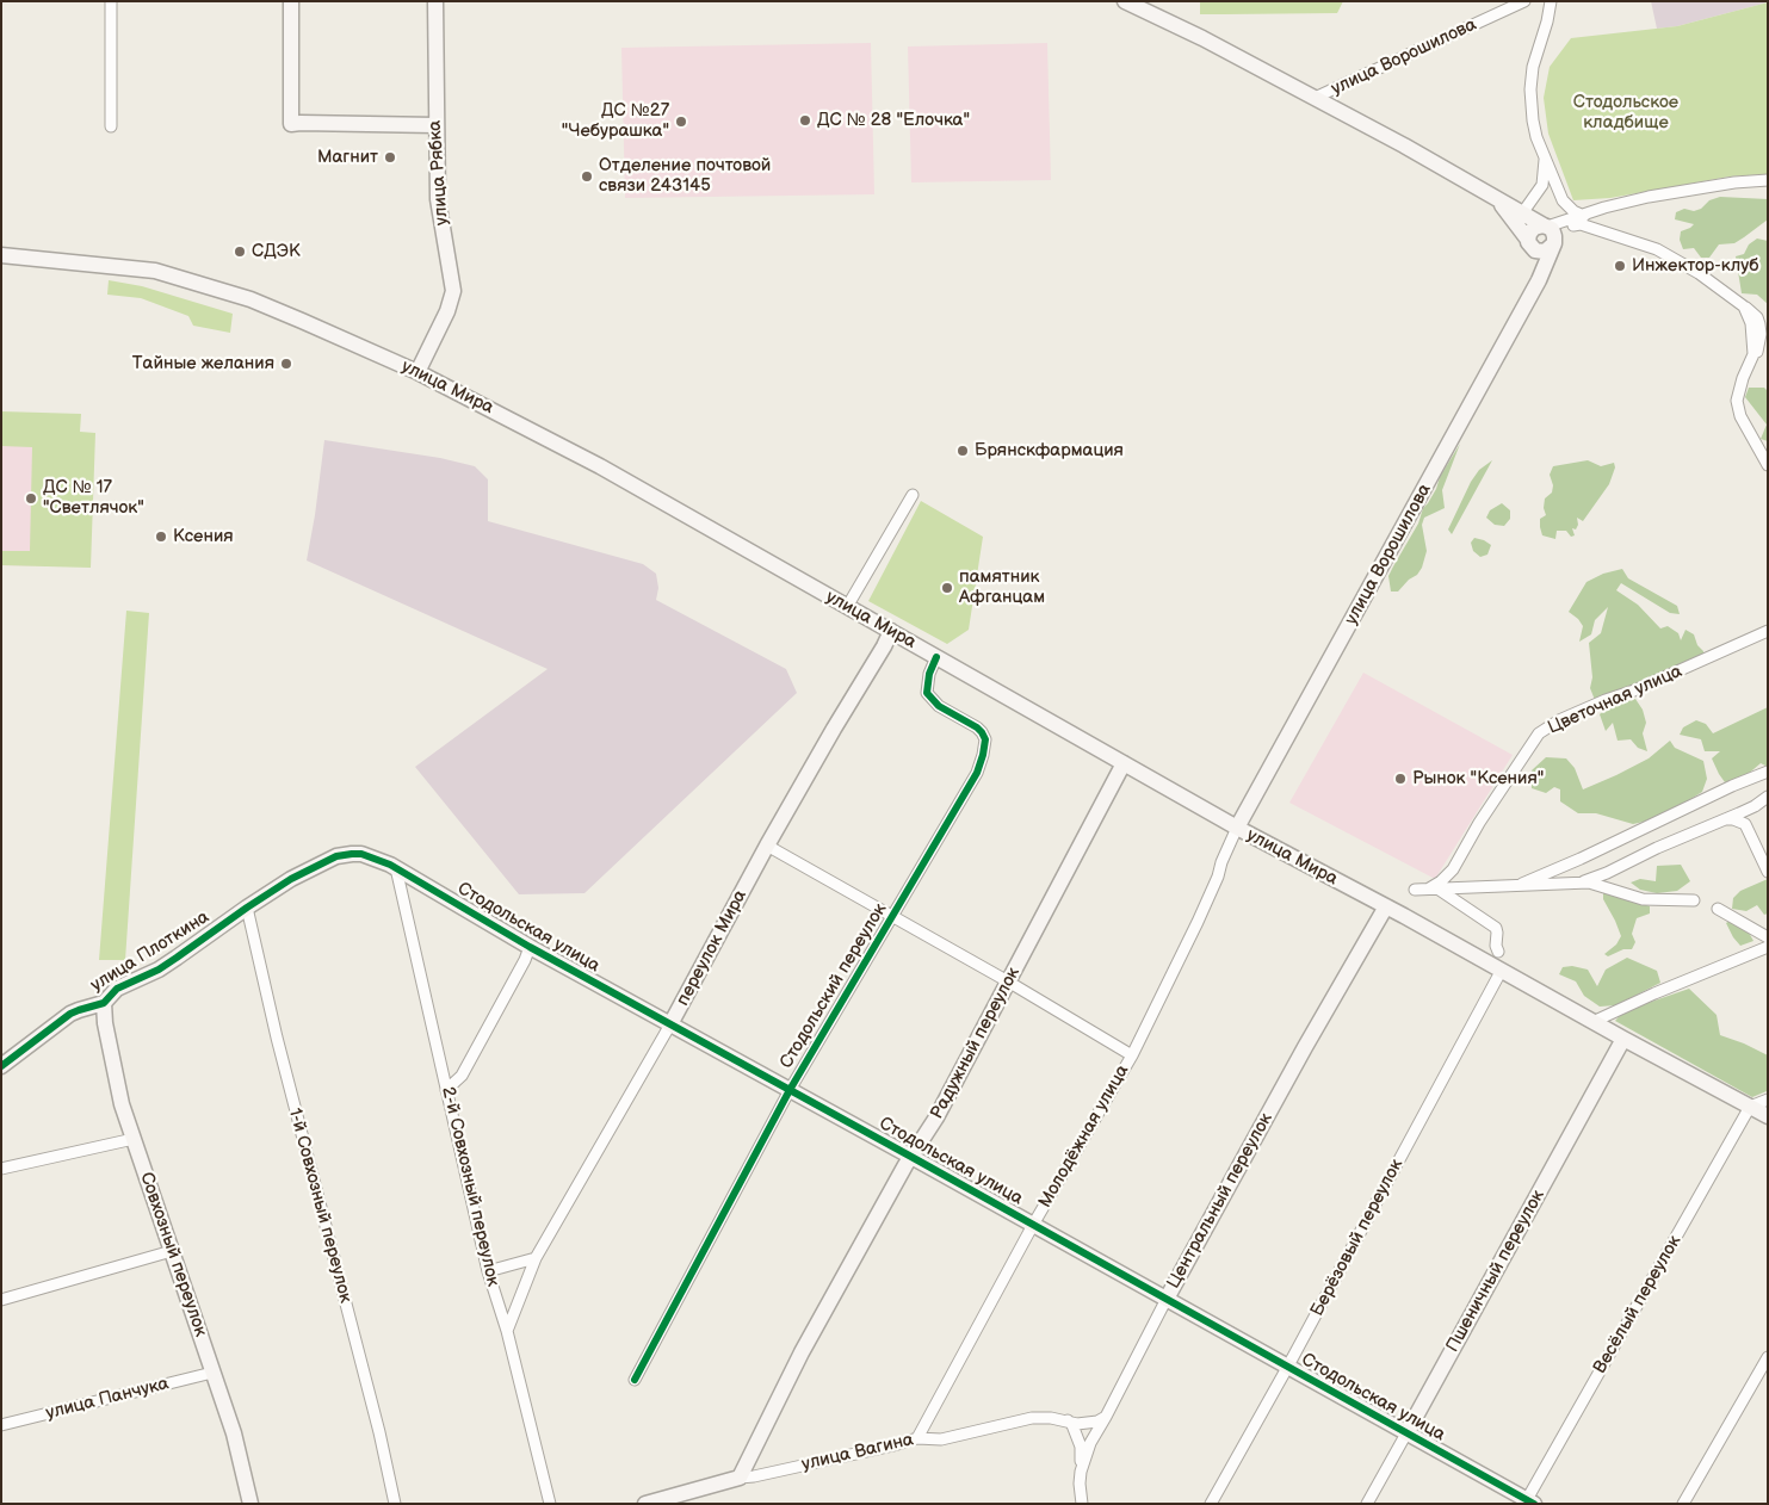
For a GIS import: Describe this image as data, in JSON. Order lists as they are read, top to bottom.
{
  "streets": {
    "street": [
      "улица Ворошилова",
      "улица Рябка",
      "улица Мира",
      "Цветочная улица",
      "Стодольская улица",
      "переулок Мира",
      "улица Плоткина",
      "Стодольский переулок",
      "Радужный переулок",
      "Молодёжная улица",
      "2-й Совхозный переулок",
      "Центральный переулок",
      "1-й Совхозный переулок",
      "Берёзовый переулок",
      "Совхозный переулок",
      "Пшеничный переулок",
      "Весёлый переулок",
      "улица Панчука",
      "улица Вагина"
    ]
  },
  "crossings": [
    ["улица Ворошилова", "улица Мира"],
    ["улица Ворошилова", "Молодёжная улица"],
    ["улица Рябка", "улица Мира"],
    ["улица Мира", "переулок Мира"],
    ["улица Мира", "Стодольский переулок"],
    ["улица Мира", "Радужный переулок"],
    ["улица Мира", "Молодёжная улица"],
    ["улица Мира", "Центральный переулок"],
    ["улица Мира", "Берёзовый переулок"],
    ["улица Мира", "Пшеничный переулок"],
    ["улица Мира", "Весёлый переулок"],
    ["Стодольская улица", "переулок Мира"],
    ["Стодольская улица", "улица Плоткина"],
    ["Стодольская улица", "Стодольский переулок"],
    ["Стодольская улица", "Радужный переулок"],
    ["Стодольская улица", "Молодёжная улица"],
    ["Стодольская улица", "2-й Совхозный переулок"],
    ["Стодольская улица", "Центральный переулок"],
    ["Стодольская улица", "Берёзовый переулок"],
    ["Стодольская улица", "Пшеничный переулок"],
    ["Стодольская улица", "Весёлый переулок"],
    ["переулок Мира", "2-й Совхозный переулок"],
    ["улица Плоткина", "1-й Совхозный переулок"],
    ["улица Плоткина", "Совхозный переулок"],
    ["Радужный переулок", "улица Вагина"],
    ["Молодёжная улица", "улица Вагина"],
    ["Центральный переулок", "улица Вагина"],
    ["Совхозный переулок", "улица Панчука"]
  ],
  "parks": ["Стодольское кладбище"],
  "places": [
    "ДС № 28 \"Елочка\"",
    "ДС №27 \"Чебурашка\"",
    "Магнит",
    "Отделение почтовой связи 243145",
    "СДЭК",
    "Инжектор-клуб",
    "Тайные желания",
    "Брянскфармация",
    "ДС № 17 \"Светлячок\"",
    "Ксения",
    "памятник Афганцам",
    "Рынок \"Ксения\""
  ]
}
